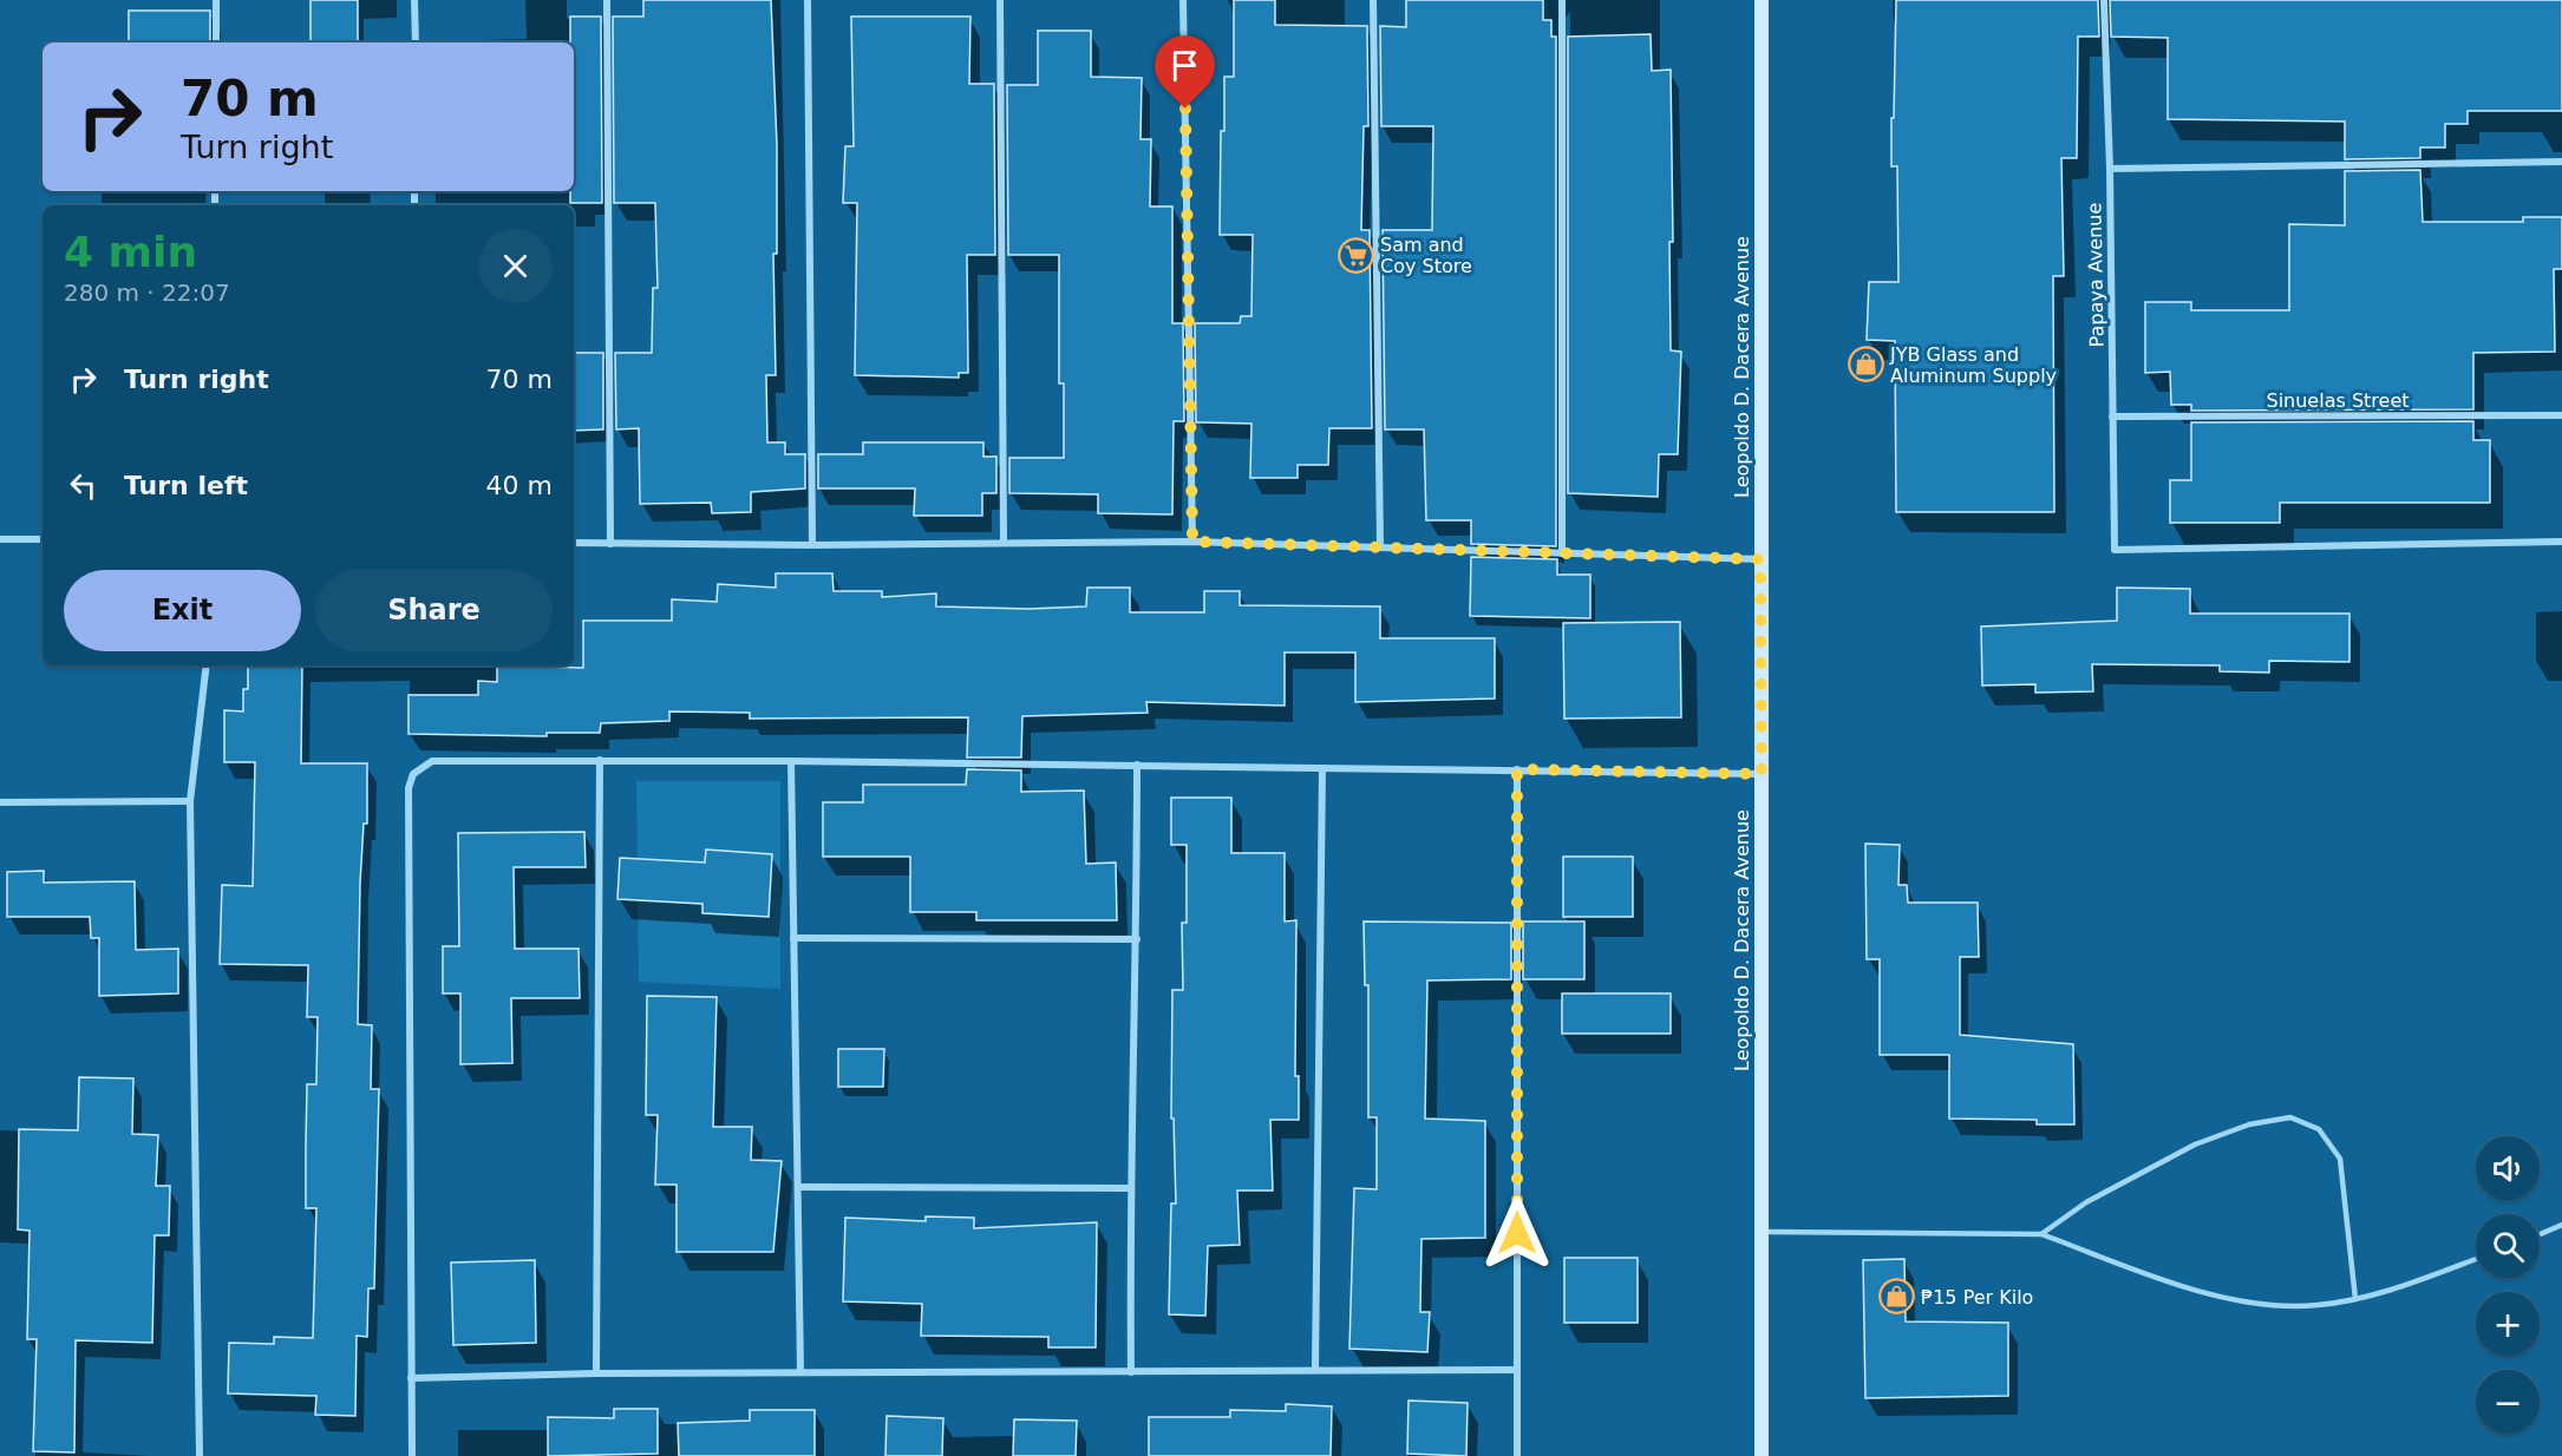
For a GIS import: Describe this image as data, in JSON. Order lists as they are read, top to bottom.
{
  "streets": {
    "main road": ["Leopoldo D. Dacera Avenue"],
    "street": ["Papaya Avenue", "Sinuelas Street"]
  },
  "crossings": [
    ["Papaya Avenue", "Sinuelas Street"]
  ],
  "places": {
    "supermarket": ["Sam and Coy Store"],
    "shop": ["JYB Glass and Aluminum Supply", "₱15 Per Kilo"]
  },
  "page": {
    "turn": ["70 m", "Turn right"],
    "heading": ["4 min", "280 m · 22:07"],
    "list": [
      {
        "name": "Turn right",
        "value": "70 m"
      },
      {
        "name": "Turn left",
        "value": "40 m"
      }
    ],
    "buttons": ["Exit", "Share"],
    "map_buttons": ["+", "−"]
  }
}
